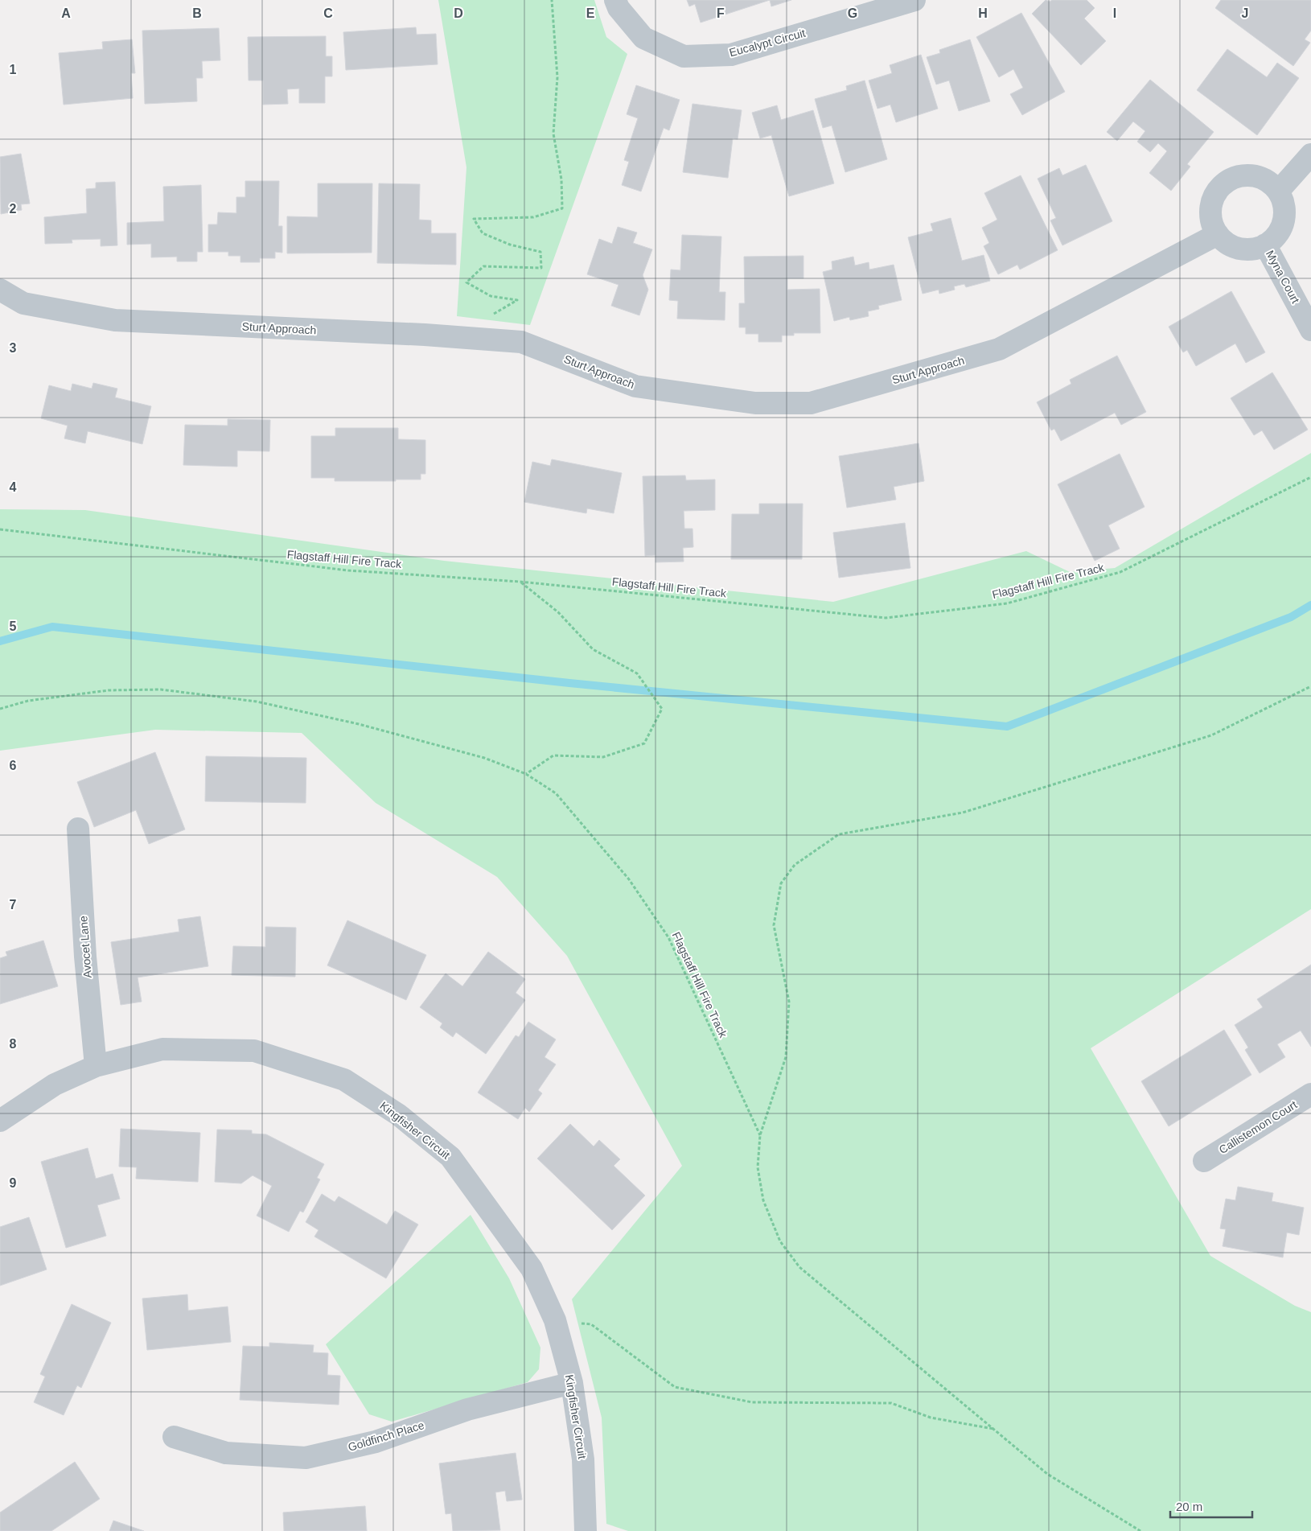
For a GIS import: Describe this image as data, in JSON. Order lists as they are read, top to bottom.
{
  "streets": {
    "street": [
      "Eucalypt Circuit",
      "Myna Court",
      "Sturt Approach",
      "Avocet Lane",
      "Callistemon Court",
      "Kingfisher Circuit",
      "Goldfinch Place"
    ],
    "path": ["Flagstaff Hill Fire Track"]
  },
  "crossings": [
    ["Myna Court", "Sturt Approach"],
    ["Avocet Lane", "Kingfisher Circuit"],
    ["Kingfisher Circuit", "Goldfinch Place"]
  ],
  "scale_bar": "20 m",
  "grid": {
    "columns": [
      "A",
      "B",
      "C",
      "D",
      "E",
      "F",
      "G",
      "H",
      "I",
      "J"
    ],
    "rows": [
      "1",
      "2",
      "3",
      "4",
      "5",
      "6",
      "7",
      "8",
      "9"
    ]
  }
}
